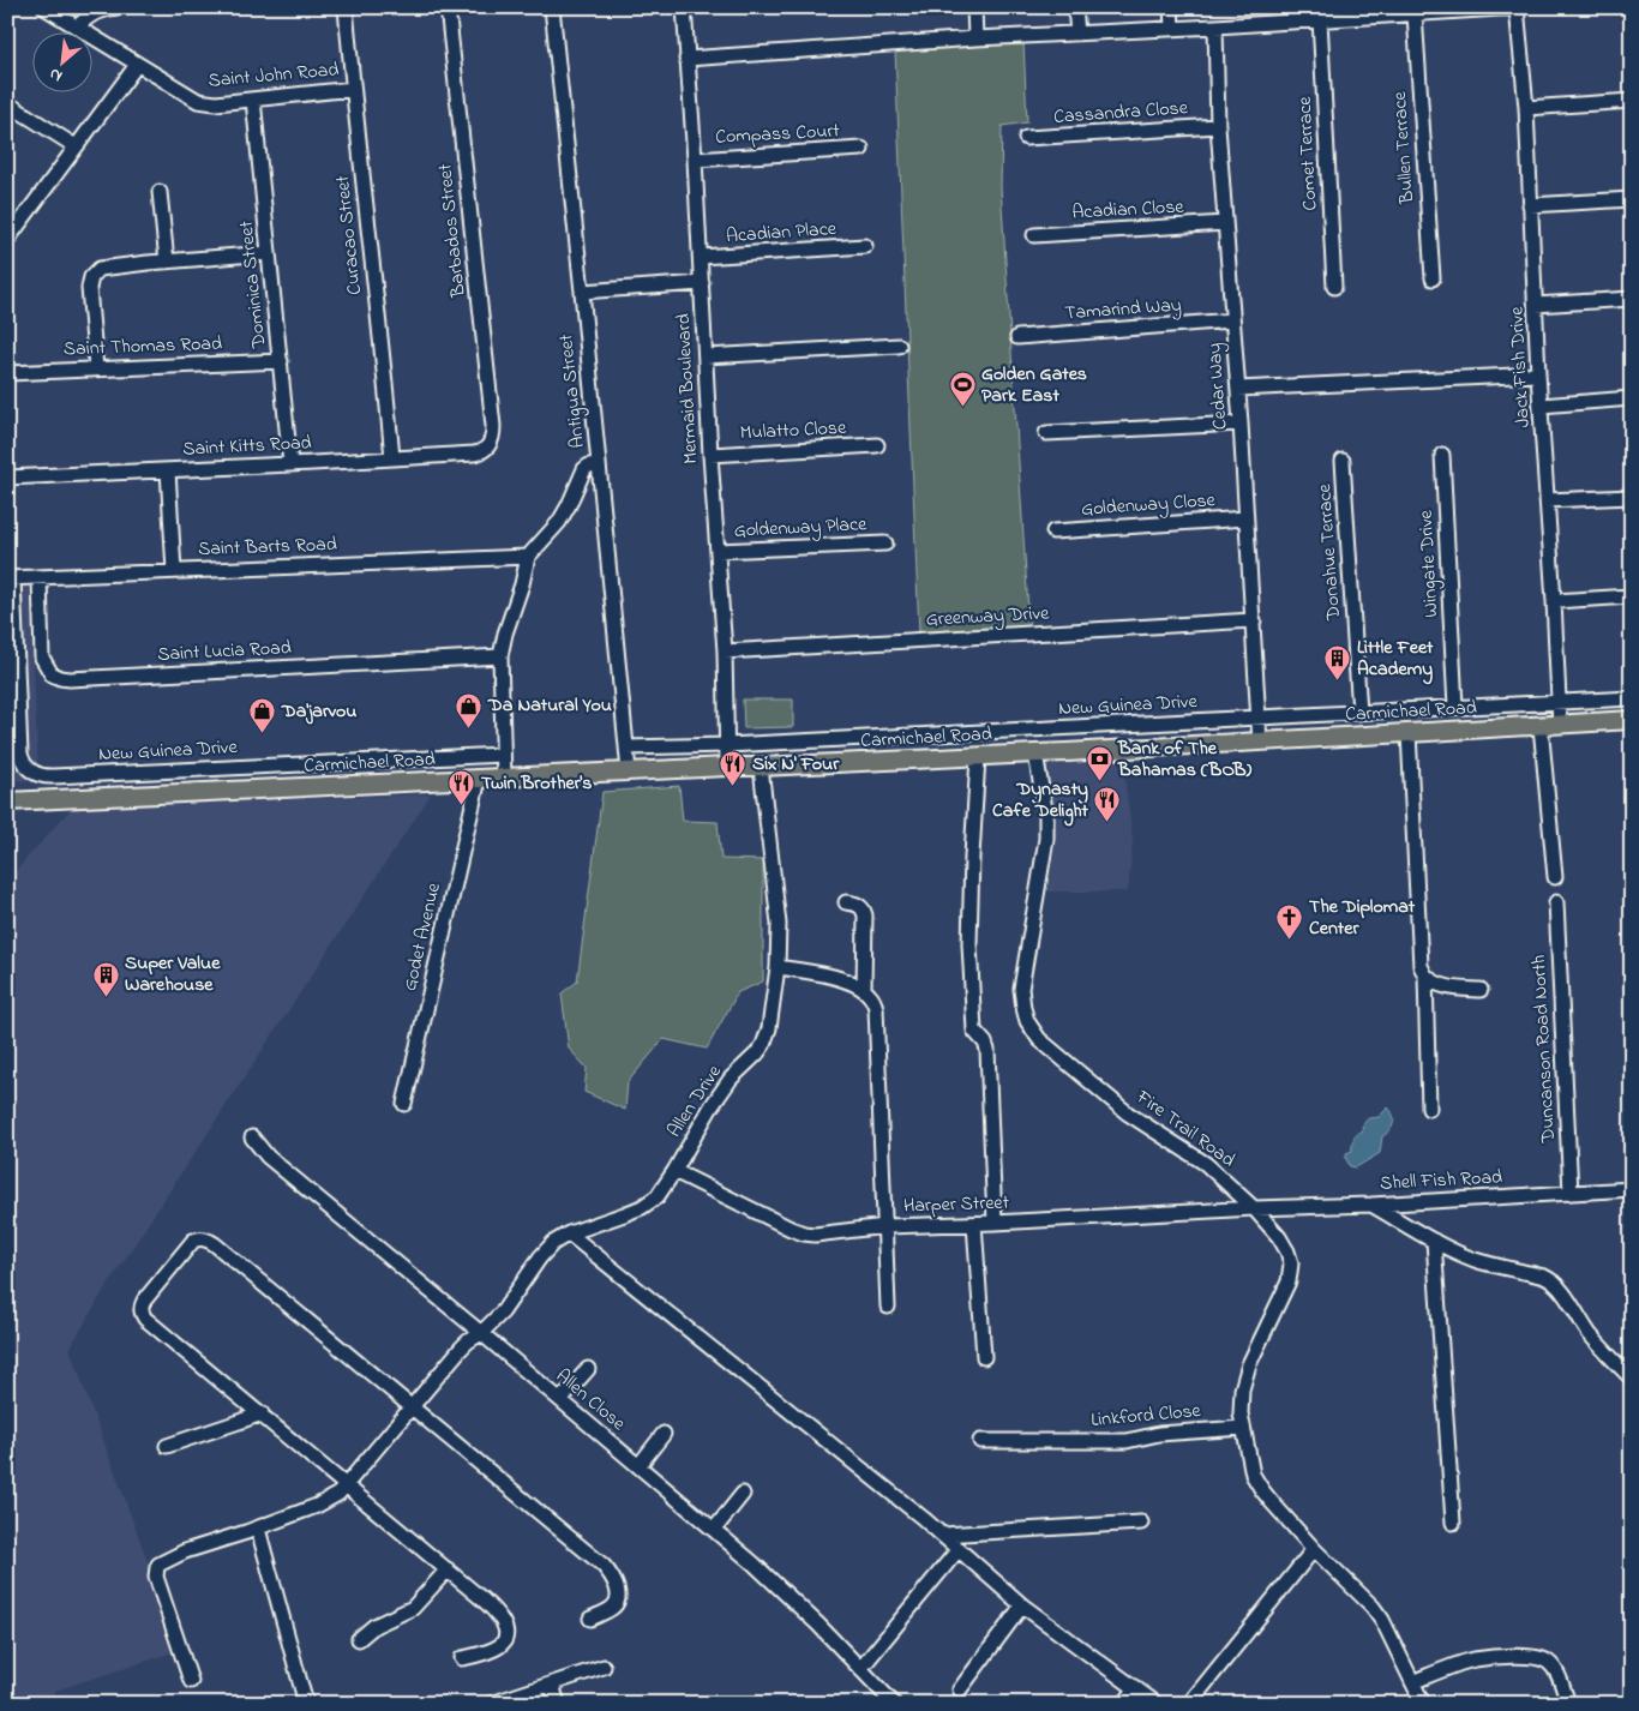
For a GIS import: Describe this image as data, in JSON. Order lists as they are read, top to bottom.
{
  "streets": {
    "main road": ["Carmichael Road"],
    "street": [
      "Saint John Road",
      "Cassandra Close",
      "Compass Court",
      "Bullen Terrace",
      "Comet Terrace",
      "Acadian Close",
      "Barbados Street",
      "Acadian Place",
      "Curacao Street",
      "Dominica Street",
      "Tamarind Way",
      "Saint Thomas Road",
      "Jack Fish Drive",
      "Cedar Way",
      "Mermaid Boulevard",
      "Antigua Street",
      "Mulatto Close",
      "Saint Kitts Road",
      "Goldenway Close",
      "Goldenway Place",
      "Saint Barts Road",
      "Donahue Terrace",
      "Wingate Drive",
      "Greenway Drive",
      "Saint Lucia Road",
      "New Guinea Drive",
      "Godet Avenue",
      "Duncanson Road North",
      "Allen Drive",
      "Fire Trail Road",
      "Shell Fish Road",
      "Harper Street",
      "Allen Close",
      "Linkford Close"
    ]
  },
  "crossings": [
    ["Saint John Road", "Curacao Street"],
    ["Saint John Road", "Dominica Street"],
    ["Cassandra Close", "Cedar Way"],
    ["Compass Court", "Mermaid Boulevard"],
    ["Acadian Close", "Cedar Way"],
    ["Barbados Street", "Saint Kitts Road"],
    ["Acadian Place", "Mermaid Boulevard"],
    ["Curacao Street", "Saint Kitts Road"],
    ["Dominica Street", "Saint Thomas Road"],
    ["Dominica Street", "Saint Kitts Road"],
    ["Tamarind Way", "Cedar Way"],
    ["Jack Fish Drive", "New Guinea Drive"],
    ["Jack Fish Drive", "Carmichael Road"],
    ["Cedar Way", "Goldenway Close"],
    ["Cedar Way", "Greenway Drive"],
    ["Cedar Way", "New Guinea Drive"],
    ["Cedar Way", "Carmichael Road"],
    ["Mermaid Boulevard", "Mulatto Close"],
    ["Mermaid Boulevard", "Goldenway Place"],
    ["Mermaid Boulevard", "Greenway Drive"],
    ["Mermaid Boulevard", "New Guinea Drive"],
    ["Mermaid Boulevard", "Carmichael Road"],
    ["Antigua Street", "New Guinea Drive"],
    ["Antigua Street", "Carmichael Road"],
    ["Saint Barts Road", "Saint Lucia Road"],
    ["Saint Barts Road", "New Guinea Drive"],
    ["Donahue Terrace", "New Guinea Drive"],
    ["Wingate Drive", "New Guinea Drive"],
    ["Carmichael Road", "Godet Avenue"],
    ["Carmichael Road", "Allen Drive"],
    ["Carmichael Road", "Fire Trail Road"],
    ["Duncanson Road North", "Shell Fish Road"],
    ["Allen Drive", "Harper Street"],
    ["Allen Drive", "Allen Close"],
    ["Fire Trail Road", "Shell Fish Road"],
    ["Fire Trail Road", "Harper Street"],
    ["Fire Trail Road", "Linkford Close"],
    ["Shell Fish Road", "Harper Street"]
  ],
  "places": {
    "sports": ["Golden Gates Park East"],
    "building": ["Little Feet Academy", "Super Value Warehouse"],
    "shop": ["Da Natural You", "Da'jarvou"],
    "bank": ["Bank of The Bahamas (BOB)"],
    "restaurant": ["Six N' Four", "Twin Brother's", "Dynasty Cafe Delight"],
    "church": ["The Diplomat Center"]
  },
  "north": "bottom left"
}
